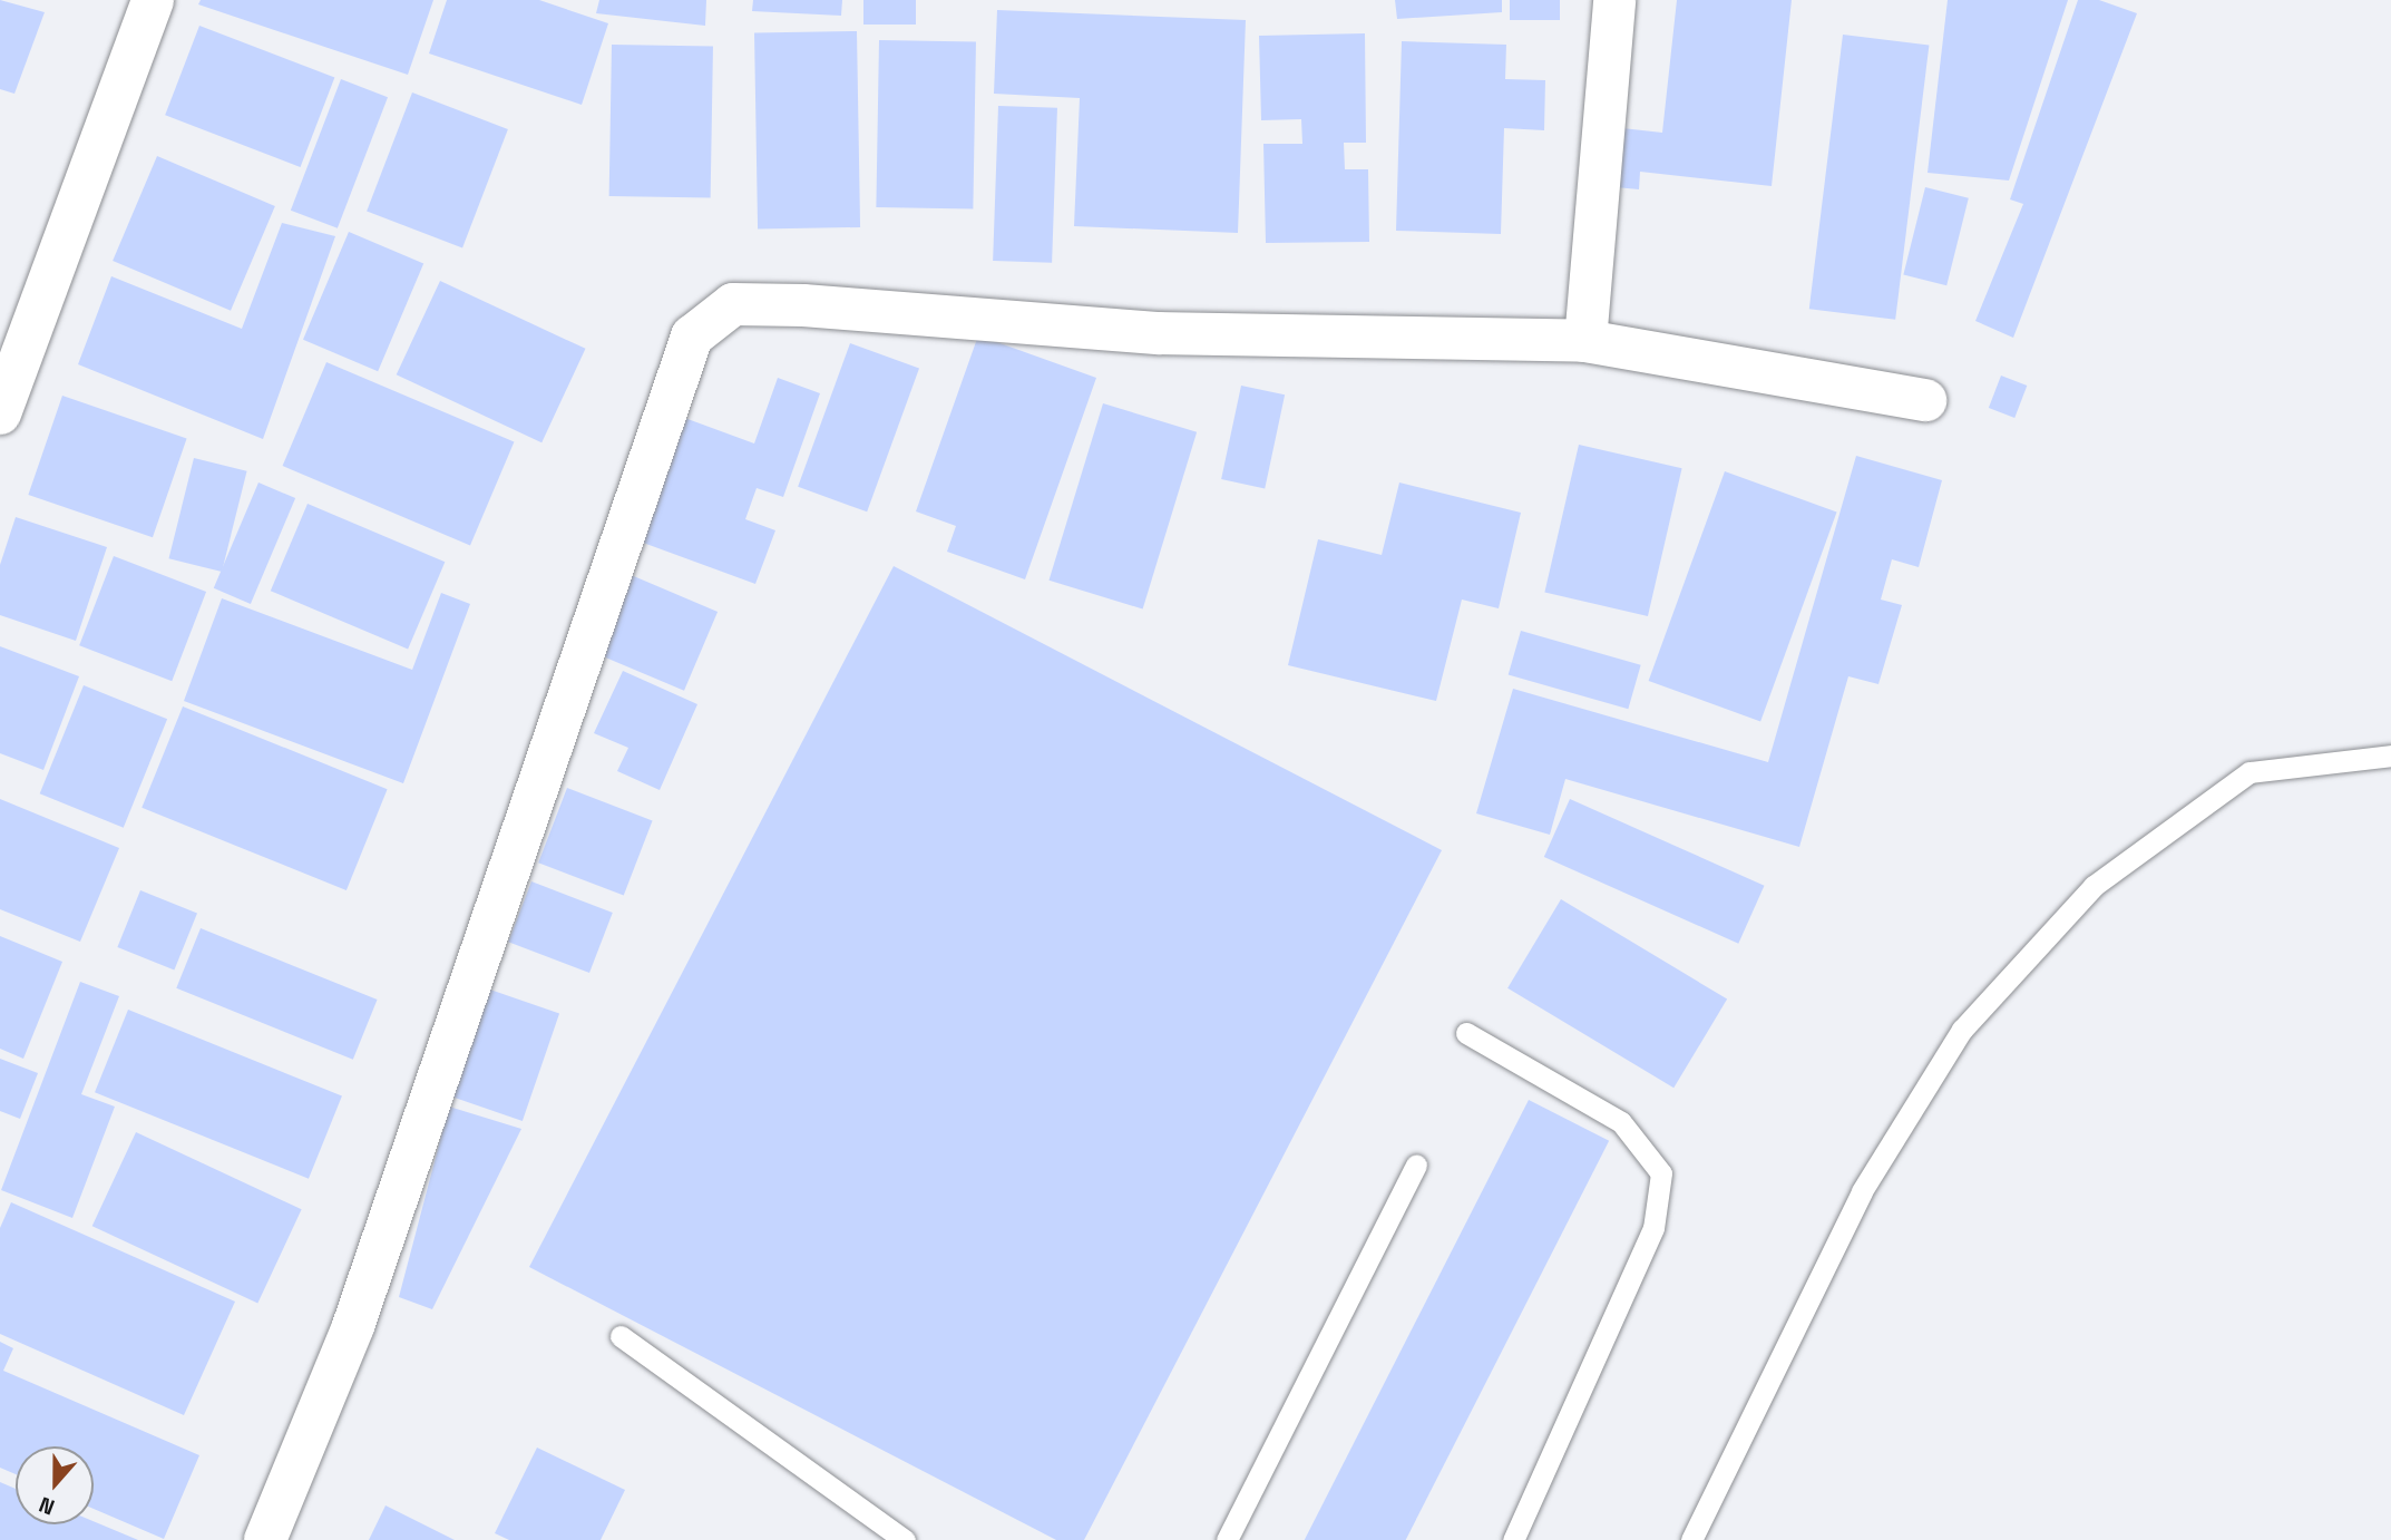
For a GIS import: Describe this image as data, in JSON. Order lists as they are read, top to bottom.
{
  "north": "bottom"
}
